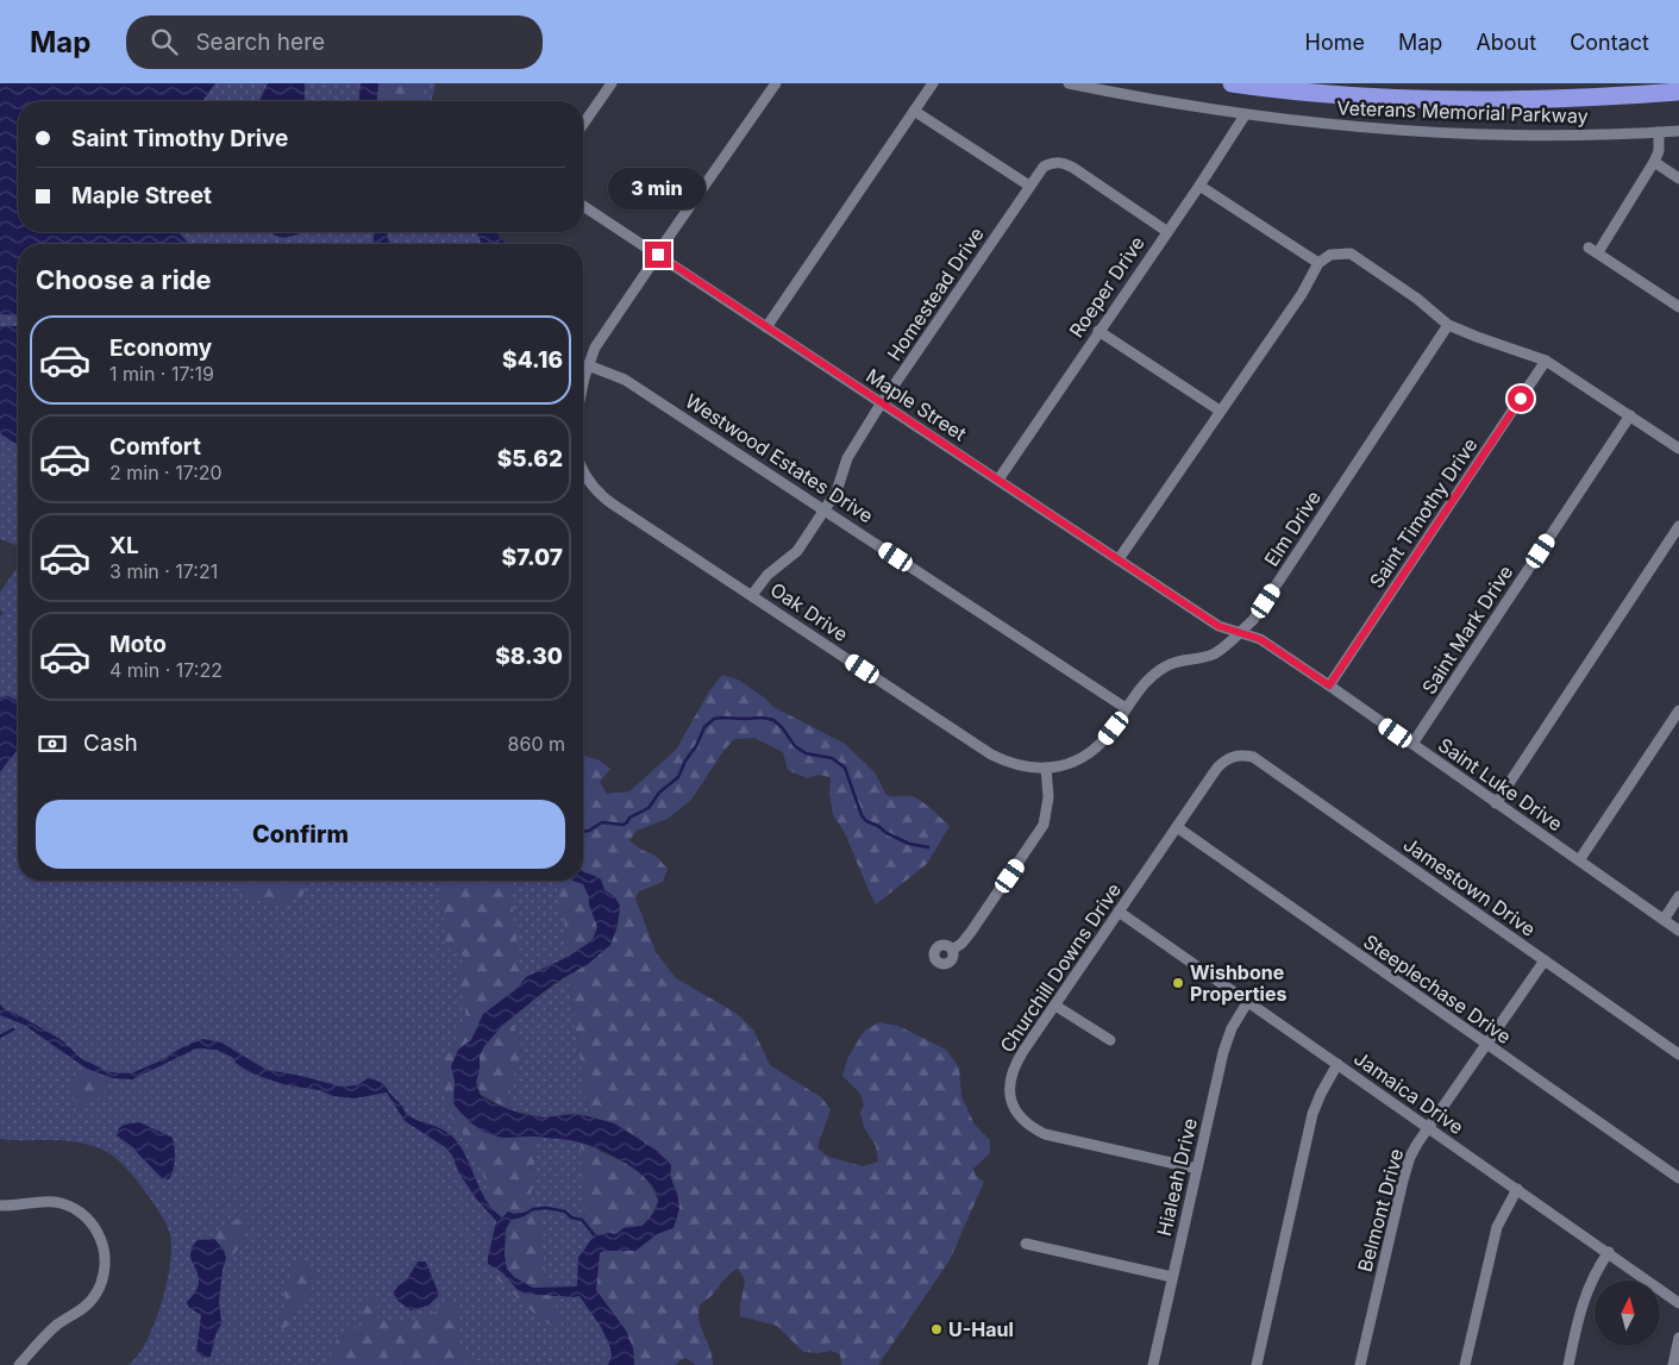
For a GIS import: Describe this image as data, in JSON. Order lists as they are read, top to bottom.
{
  "streets": {
    "street": [
      "Veterans Memorial Parkway",
      "Roeper Drive",
      "Homestead Drive",
      "Maple Street",
      "Westwood Estates Drive",
      "Saint Timothy Drive",
      "Elm Drive",
      "Oak Drive",
      "Saint Mark Drive",
      "Saint Luke Drive",
      "Jamestown Drive",
      "Churchill Downs Drive",
      "Steeplechase Drive",
      "Jamaica Drive",
      "Hialeah Drive",
      "Belmont Drive"
    ]
  },
  "crossings": [
    ["Veterans Memorial Parkway", "Roeper Drive"],
    ["Roeper Drive", "Homestead Drive"],
    ["Roeper Drive", "Maple Street"],
    ["Homestead Drive", "Maple Street"],
    ["Homestead Drive", "Westwood Estates Drive"],
    ["Homestead Drive", "Oak Drive"],
    ["Maple Street", "Elm Drive"],
    ["Maple Street", "Saint Luke Drive"],
    ["Westwood Estates Drive", "Elm Drive"],
    ["Saint Timothy Drive", "Saint Luke Drive"],
    ["Elm Drive", "Oak Drive"],
    ["Elm Drive", "Saint Luke Drive"],
    ["Saint Mark Drive", "Saint Luke Drive"],
    ["Jamestown Drive", "Churchill Downs Drive"],
    ["Jamestown Drive", "Belmont Drive"],
    ["Churchill Downs Drive", "Steeplechase Drive"],
    ["Churchill Downs Drive", "Jamaica Drive"],
    ["Churchill Downs Drive", "Hialeah Drive"],
    ["Steeplechase Drive", "Belmont Drive"],
    ["Jamaica Drive", "Hialeah Drive"],
    ["Jamaica Drive", "Belmont Drive"]
  ],
  "places": ["Wishbone Properties", "U-Haul"],
  "north": "top",
  "page": {
    "header": "Map",
    "search": "Search here",
    "nav": [
      "Home",
      "Map",
      "About",
      "Contact"
    ],
    "banner": ["Saint Timothy Drive", "Maple Street"],
    "bubble": "3 min",
    "heading": "Choose a ride",
    "list": [
      {
        "name": "Economy",
        "note": "1 min · 17:19",
        "value": "$4.16"
      },
      {
        "name": "Comfort",
        "note": "2 min · 17:20",
        "value": "$5.62"
      },
      {
        "name": "XL",
        "note": "3 min · 17:21",
        "value": "$7.07"
      },
      {
        "name": "Moto",
        "note": "4 min · 17:22",
        "value": "$8.30"
      }
    ],
    "pay": ["Cash", "860 m"],
    "buttons": "Confirm"
  }
}
